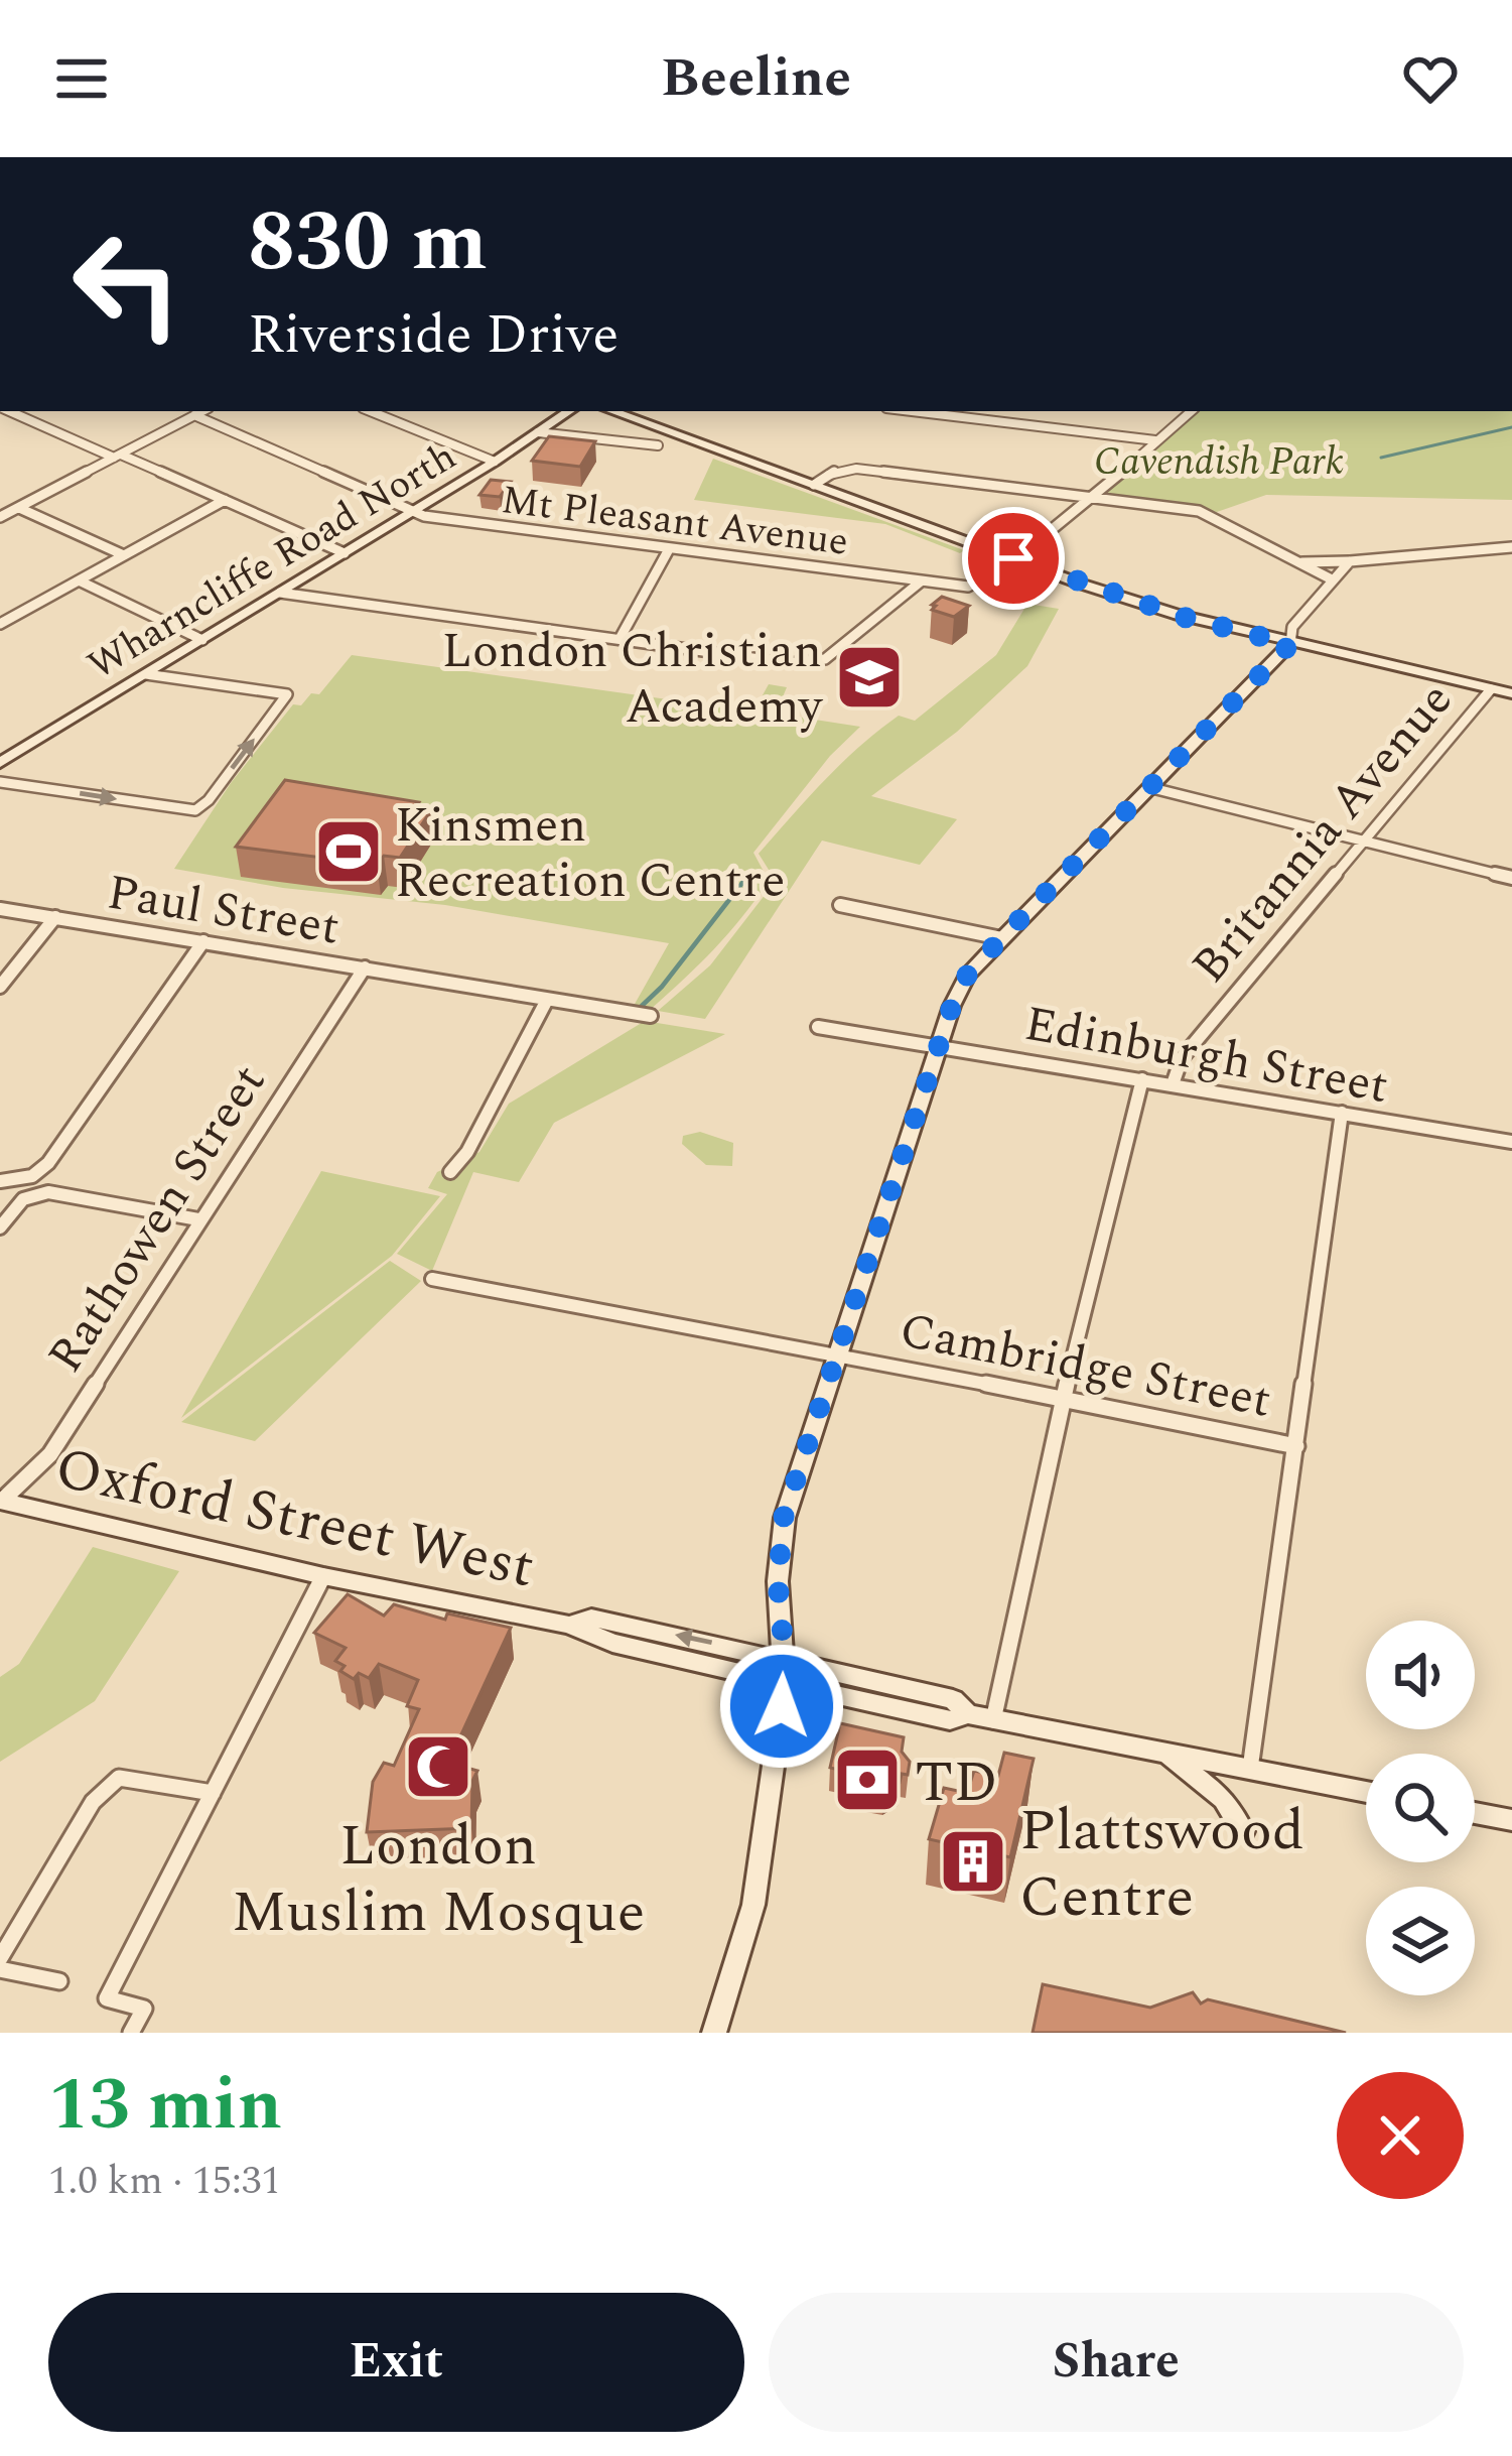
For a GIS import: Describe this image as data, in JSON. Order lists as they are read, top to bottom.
{
  "streets": {
    "main road": ["Wharncliffe Road North", "Oxford Street West"],
    "street": [
      "Mt Pleasant Avenue",
      "Britannia Avenue",
      "Paul Street",
      "Edinburgh Street",
      "Rathowen Street",
      "Cambridge Street"
    ]
  },
  "crossings": [
    ["Mt Pleasant Avenue", "Wharncliffe Road North"],
    ["Britannia Avenue", "Edinburgh Street"],
    ["Paul Street", "Rathowen Street"],
    ["Rathowen Street", "Oxford Street West"]
  ],
  "parks": ["Cavendish Park"],
  "places": {
    "school or university": ["London Christian Academy"],
    "sports": ["Kinsmen Recreation Centre"],
    "mosque": ["London Muslim Mosque"],
    "bank": ["TD"],
    "building": ["Plattswood Centre"]
  },
  "page": {
    "header": "Beeline",
    "turn": ["830 m", "Riverside Drive"],
    "heading": ["13 min", "1.0 km · 15:31"],
    "buttons": ["Exit", "Share"]
  }
}
